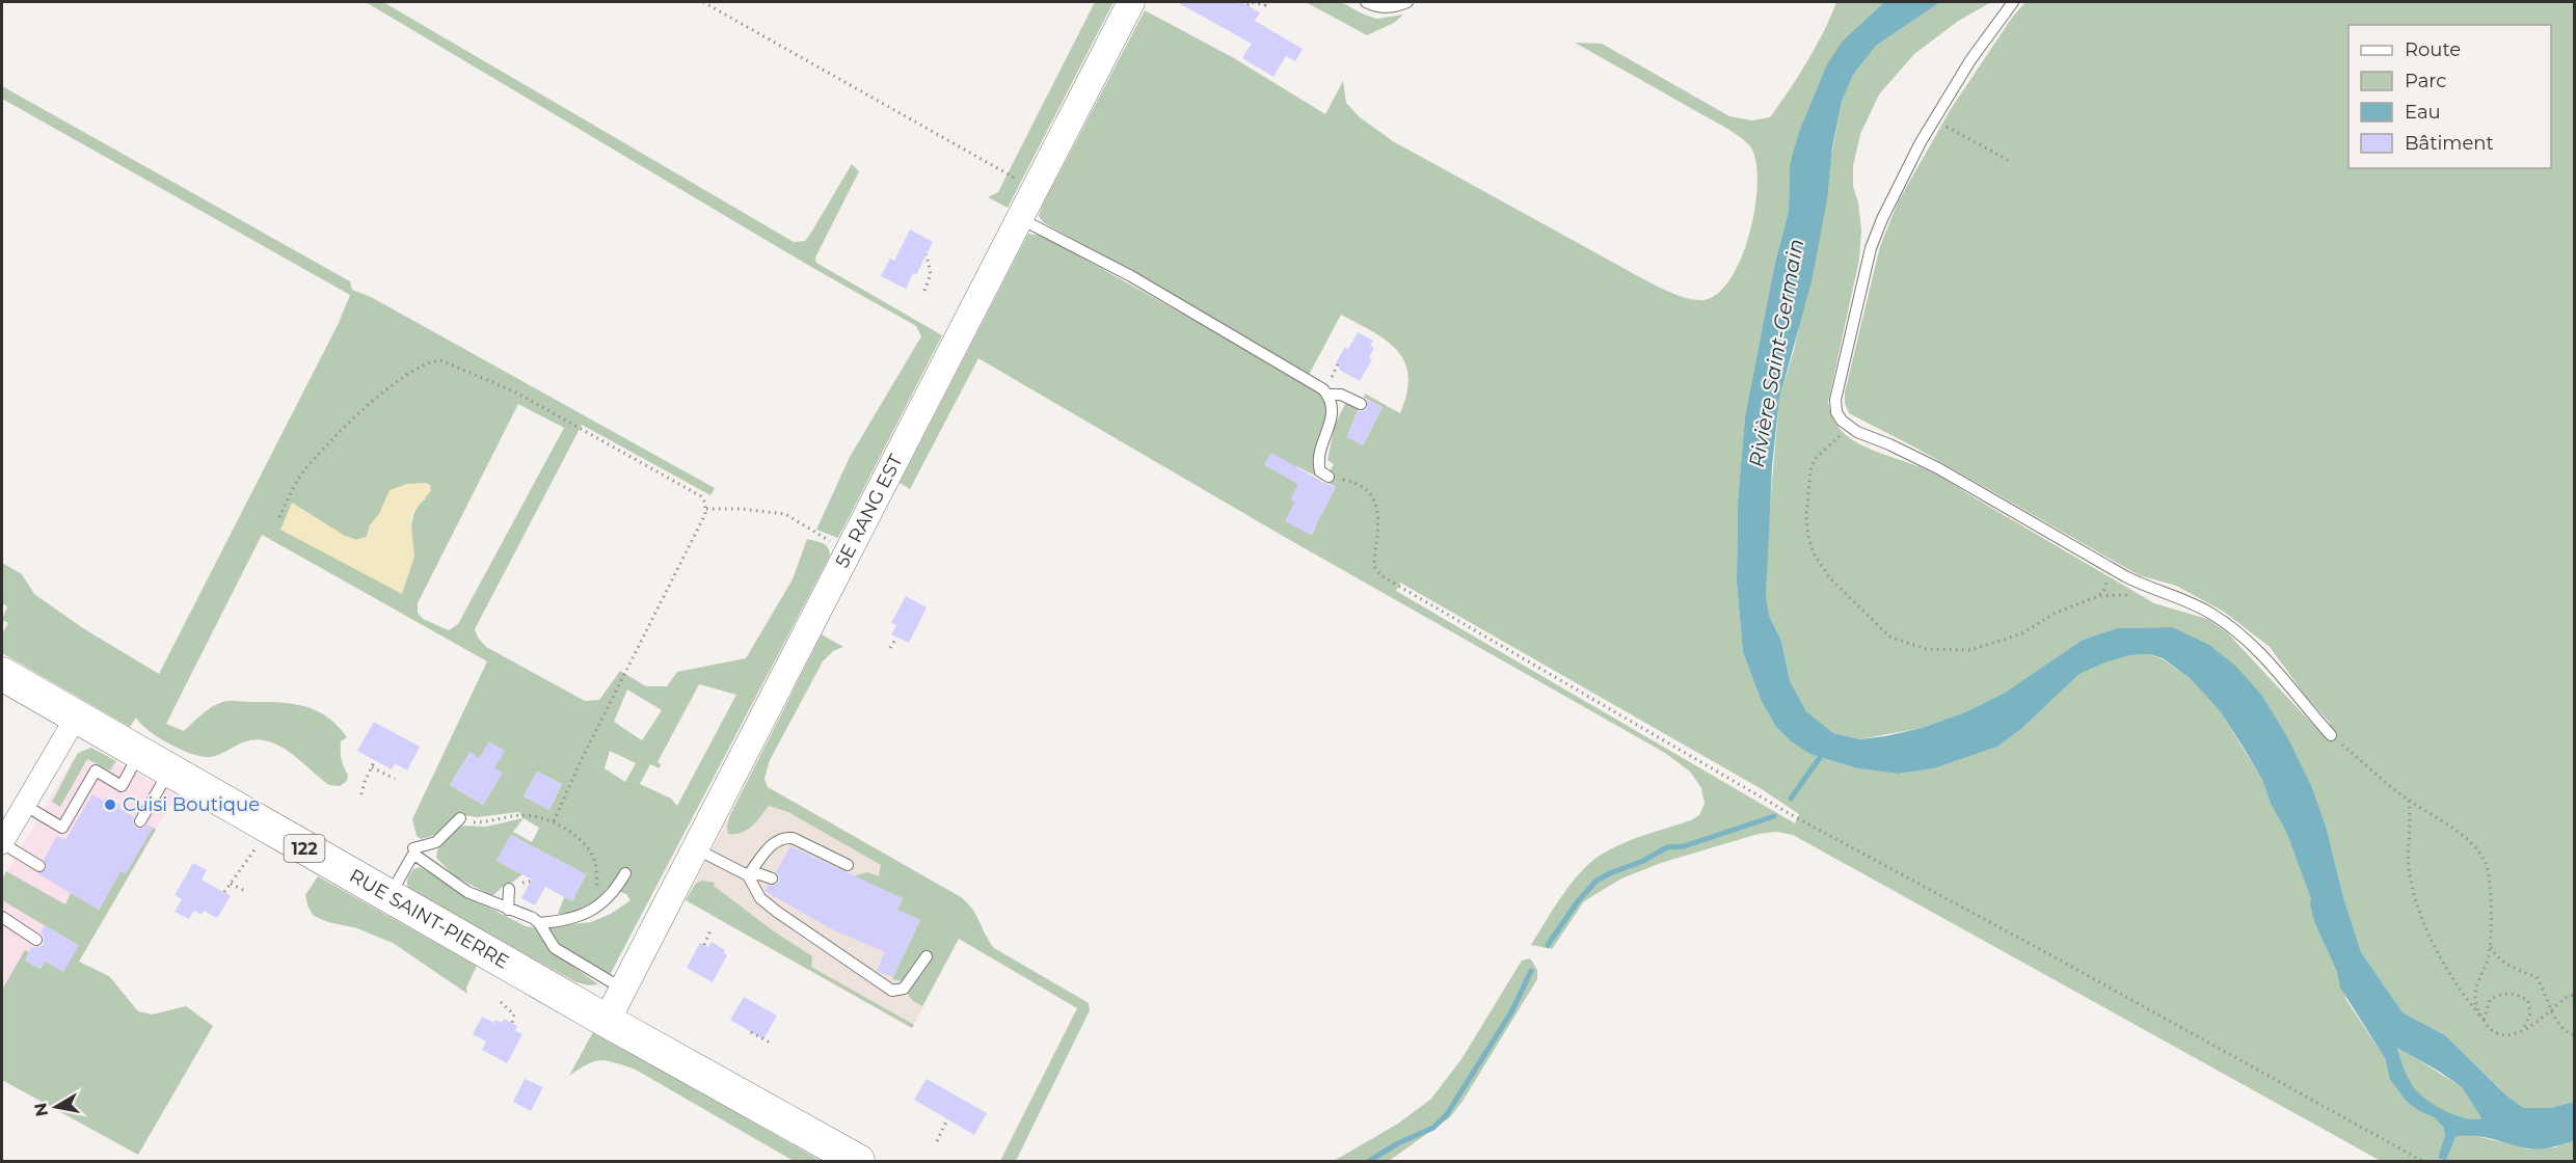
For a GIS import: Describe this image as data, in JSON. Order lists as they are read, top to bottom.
{
  "streets": {
    "main road": ["122", "RUE SAINT-PIERRE"],
    "street": ["5E RANG EST"]
  },
  "crossings": [
    ["5E RANG EST", "RUE SAINT-PIERRE"]
  ],
  "water": ["Rivière Saint-Germain"],
  "places": ["Cuisi Boutique"],
  "legend": [
    "Route",
    "Parc",
    "Eau",
    "Bâtiment"
  ],
  "north": "left"
}
